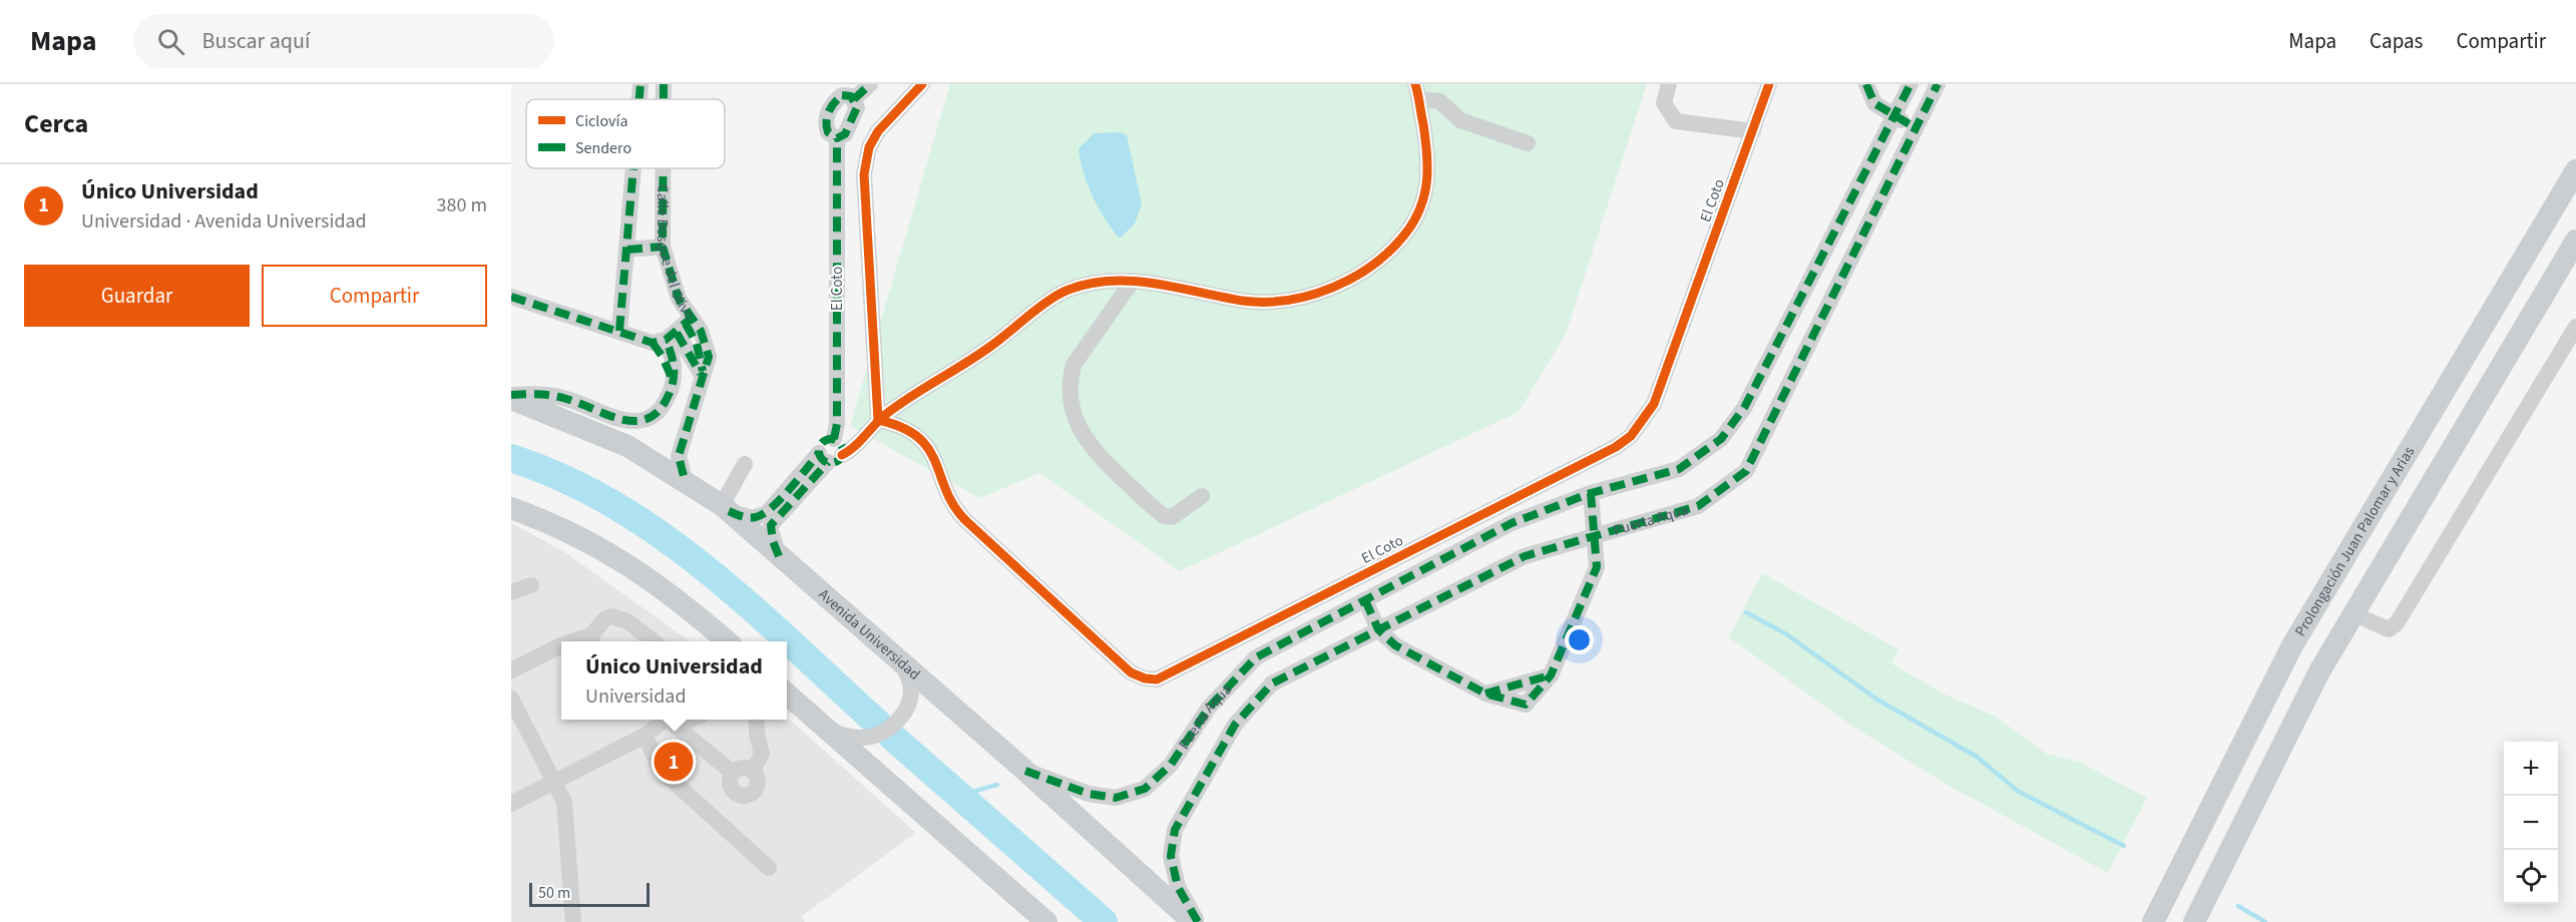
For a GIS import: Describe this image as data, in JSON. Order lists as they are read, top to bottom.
{
  "streets": {
    "main road": ["Prolongación Juan Palomar y Arias", "Avenida Universidad"],
    "street": ["El Coto", "Calle Bosque del Olivo", "Puerta Aqua"]
  },
  "crossings": [
    ["Calle Bosque del Olivo", "Avenida Universidad"],
    ["Puerta Aqua", "Avenida Universidad"]
  ],
  "legend": ["Ciclovía", "Sendero"],
  "scale_bar": "50 m",
  "page": {
    "header": "Mapa",
    "search": "Buscar aquí",
    "nav": ["Mapa", "Capas", "Compartir"],
    "heading": "Cerca",
    "list": [
      {
        "mark": "1",
        "name": "Único Universidad",
        "note": "Universidad · Avenida Universidad",
        "value": "380 m"
      }
    ],
    "buttons": ["Guardar", "Compartir"],
    "popup": ["Único Universidad", "Universidad"],
    "pins": "1",
    "map_buttons": ["+", "−"],
    "scale": "50 m"
  }
}
